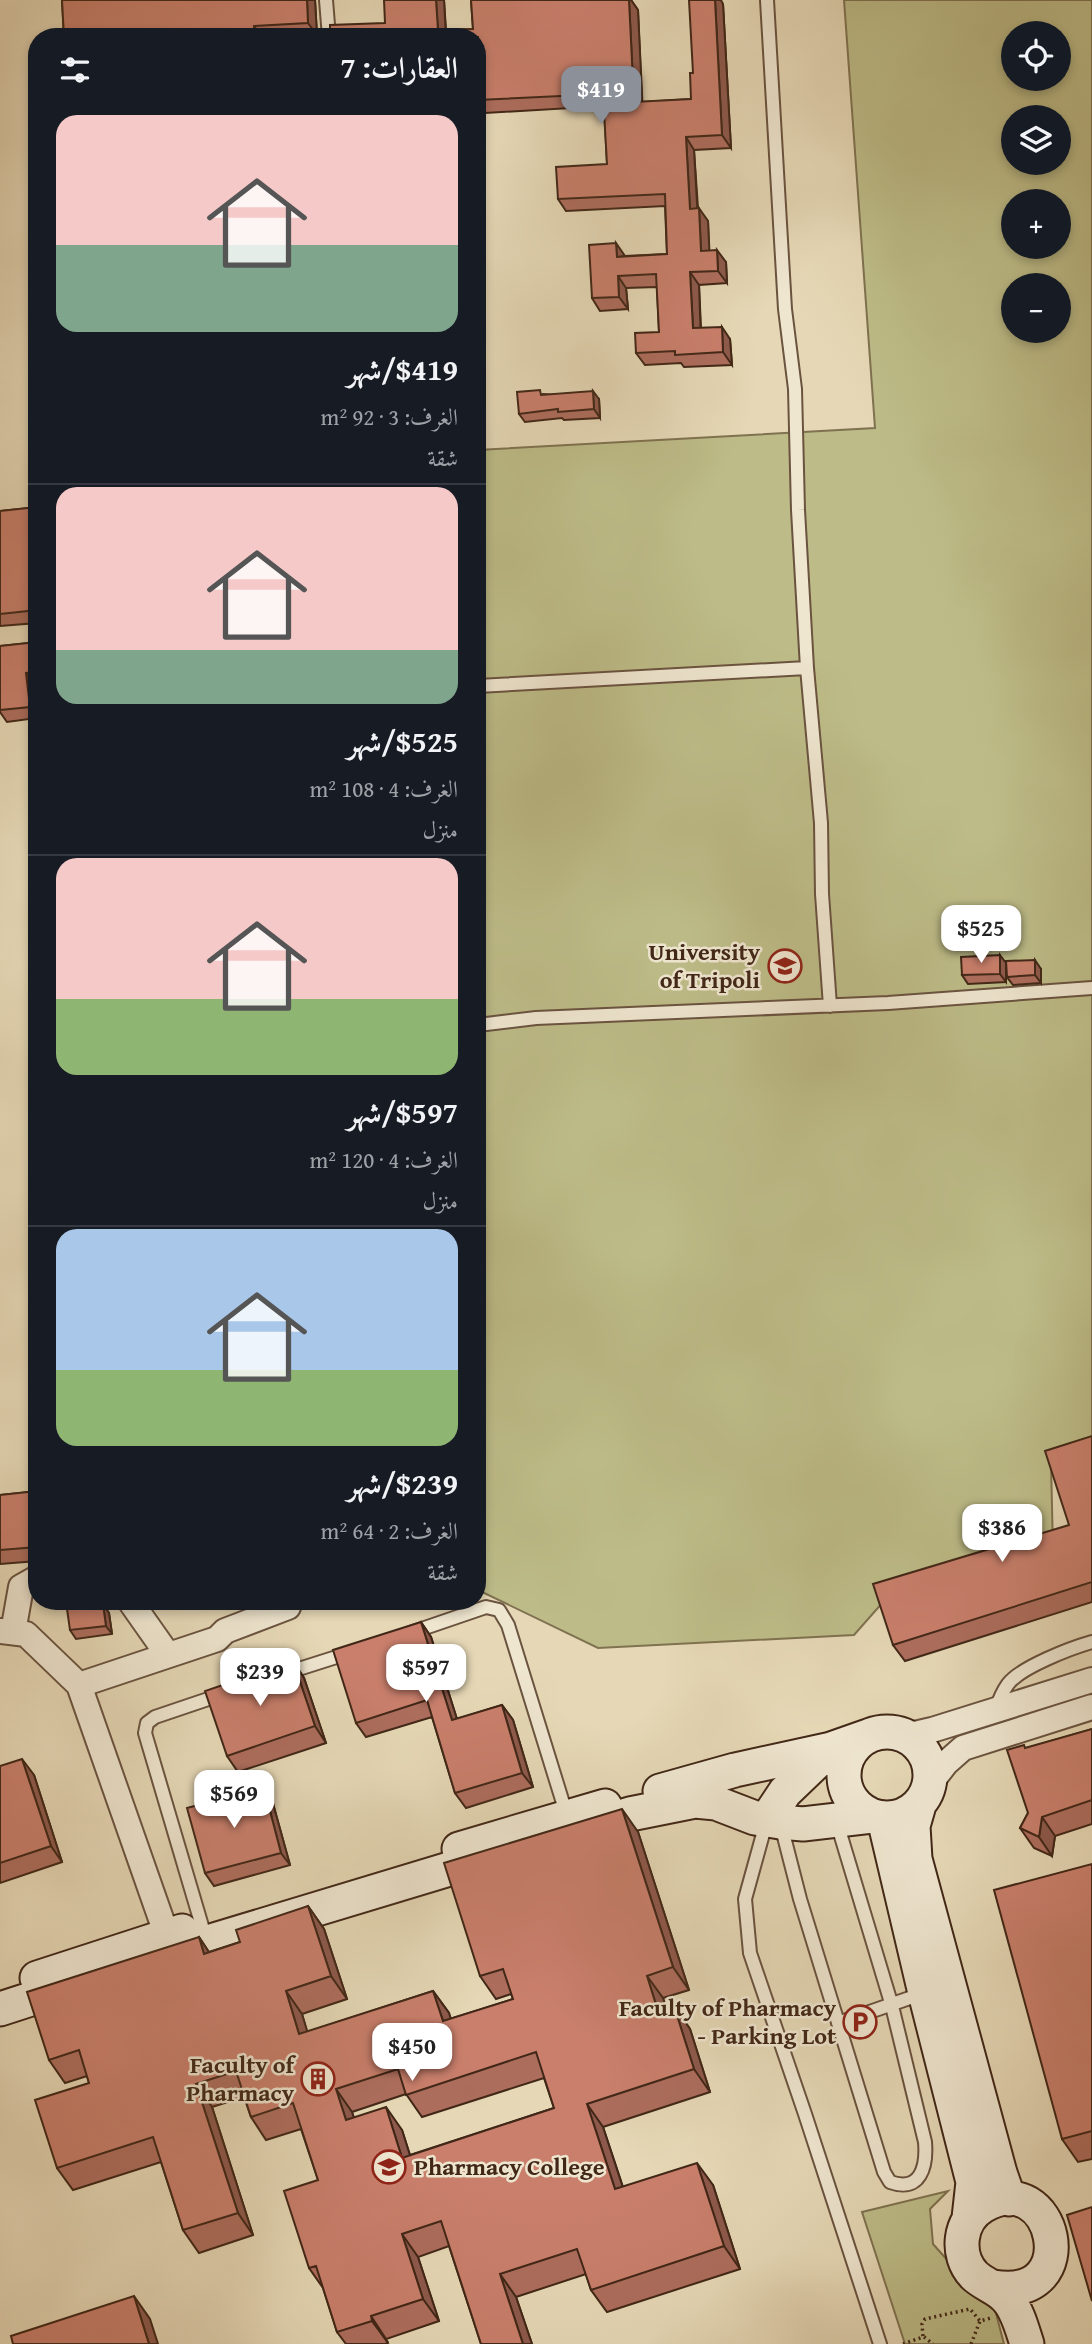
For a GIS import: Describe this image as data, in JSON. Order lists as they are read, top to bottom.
{
  "places": {
    "school or university": ["University of Tripoli", "Pharmacy College"],
    "parking": ["Faculty of Pharmacy - Parking Lot"],
    "building": ["Faculty of Pharmacy"]
  },
  "page": {
    "map_buttons": ["+", "−"],
    "heading": "العقارات: 7",
    "price": [
      "$419",
      "$525",
      "$386",
      "$597",
      "$239",
      "$569",
      "$450"
    ],
    "list": [
      {
        "name": "$419/شهر",
        "note": "الغرف: 3 · 92 m² · شقة"
      },
      {
        "name": "$525/شهر",
        "note": "الغرف: 4 · 108 m² · منزل"
      },
      {
        "name": "$597/شهر",
        "note": "الغرف: 4 · 120 m² · منزل"
      },
      {
        "name": "$239/شهر",
        "note": "الغرف: 2 · 64 m² · شقة"
      }
    ]
  }
}
